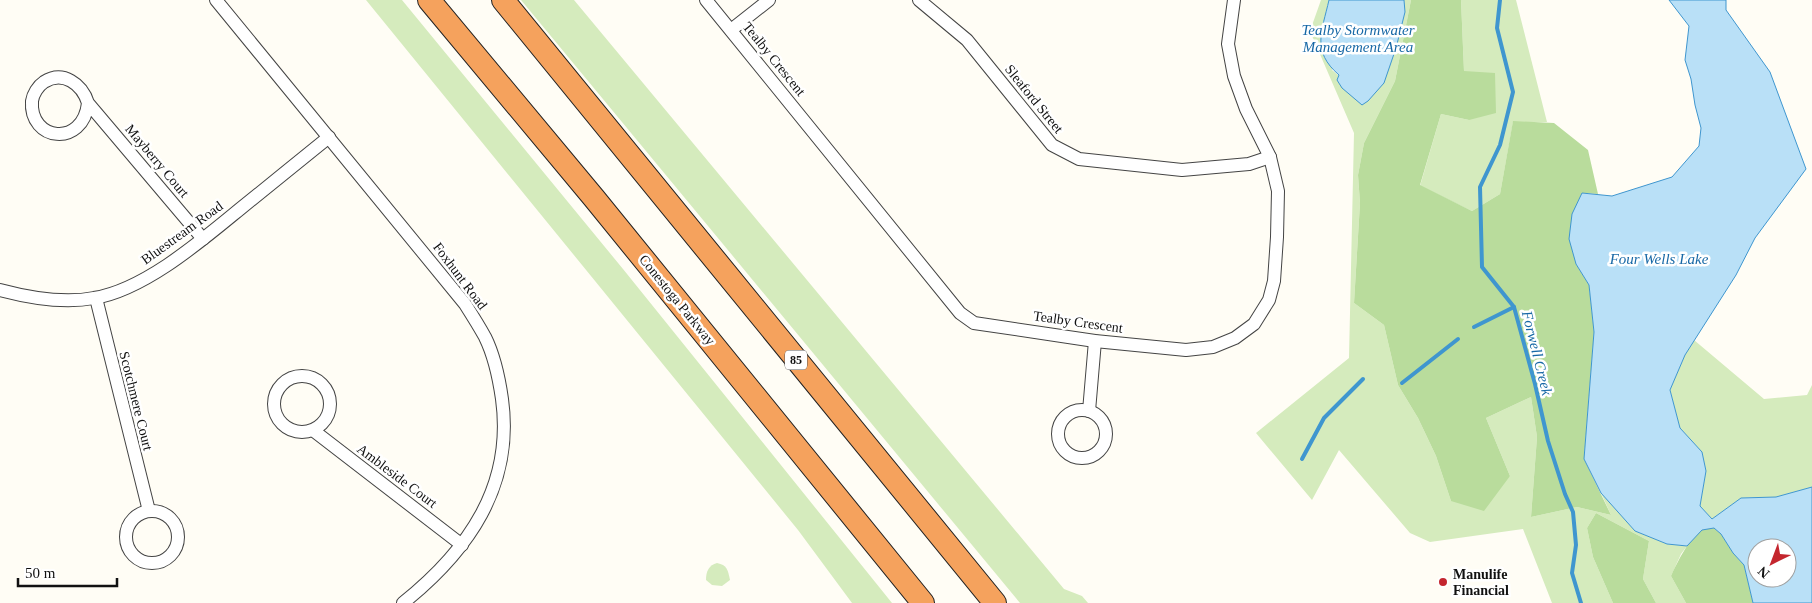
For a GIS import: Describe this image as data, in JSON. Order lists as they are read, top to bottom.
{
  "streets": {
    "highway": ["Conestoga Parkway", "85"],
    "street": [
      "Tealby Crescent",
      "Sleaford Street",
      "Mayberry Court",
      "Bluestream Road",
      "Foxhunt Road",
      "Scotchmere Court",
      "Ambleside Court"
    ]
  },
  "crossings": [
    ["Tealby Crescent", "Sleaford Street"],
    ["Mayberry Court", "Bluestream Road"],
    ["Bluestream Road", "Foxhunt Road"],
    ["Bluestream Road", "Scotchmere Court"],
    ["Foxhunt Road", "Ambleside Court"]
  ],
  "water": ["Tealby Stormwater Management Area", "Four Wells Lake", "Forwell Creek"],
  "places": ["Manulife Financial"],
  "scale_bar": "50 m",
  "north": "bottom left"
}
